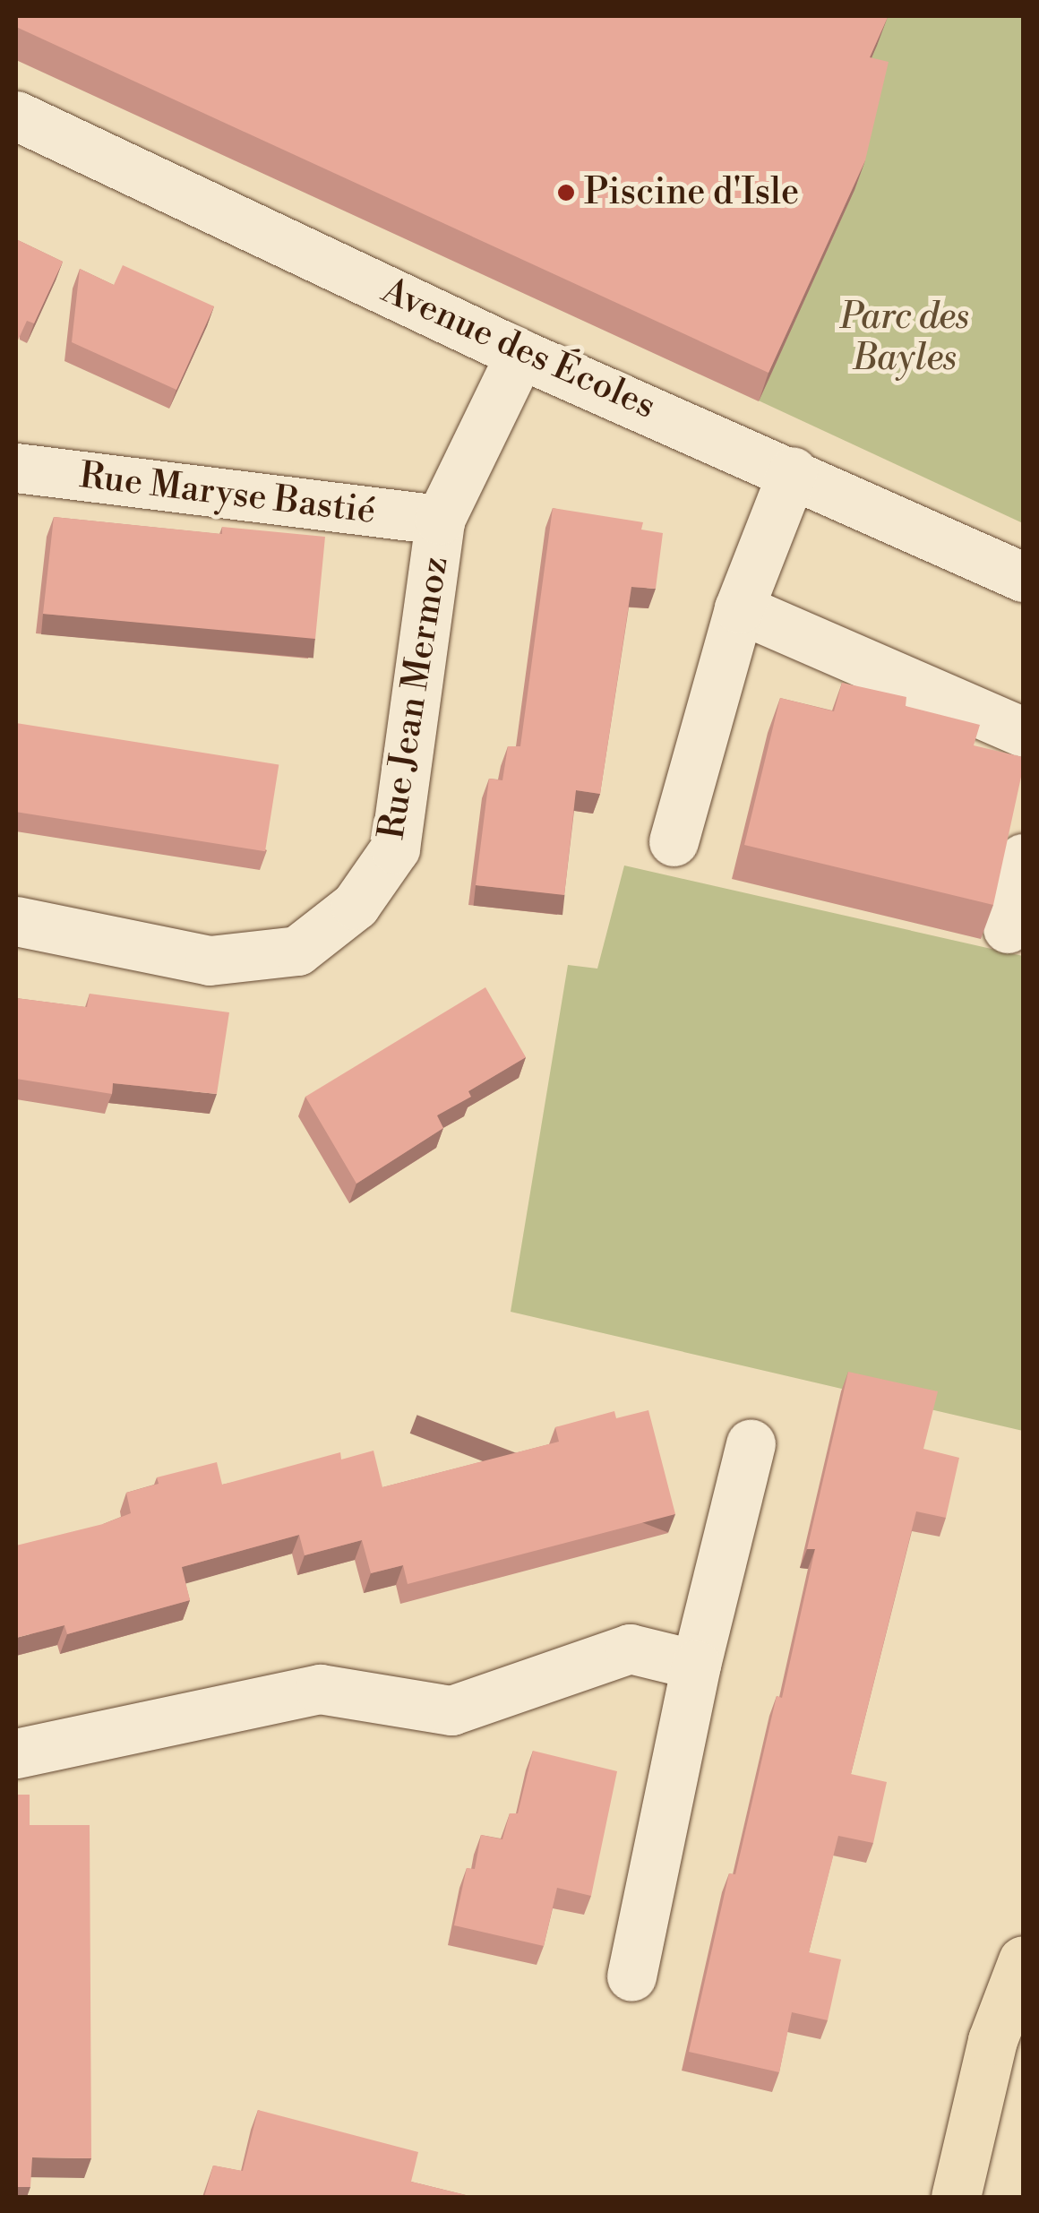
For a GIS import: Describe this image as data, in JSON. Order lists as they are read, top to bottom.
{
  "streets": {
    "street": ["Avenue des Écoles", "Rue Maryse Bastié", "Rue Jean Mermoz"]
  },
  "crossings": [
    ["Avenue des Écoles", "Rue Jean Mermoz"],
    ["Rue Maryse Bastié", "Rue Jean Mermoz"]
  ],
  "parks": ["Parc des Bayles"],
  "places": ["Piscine d'Isle"]
}
